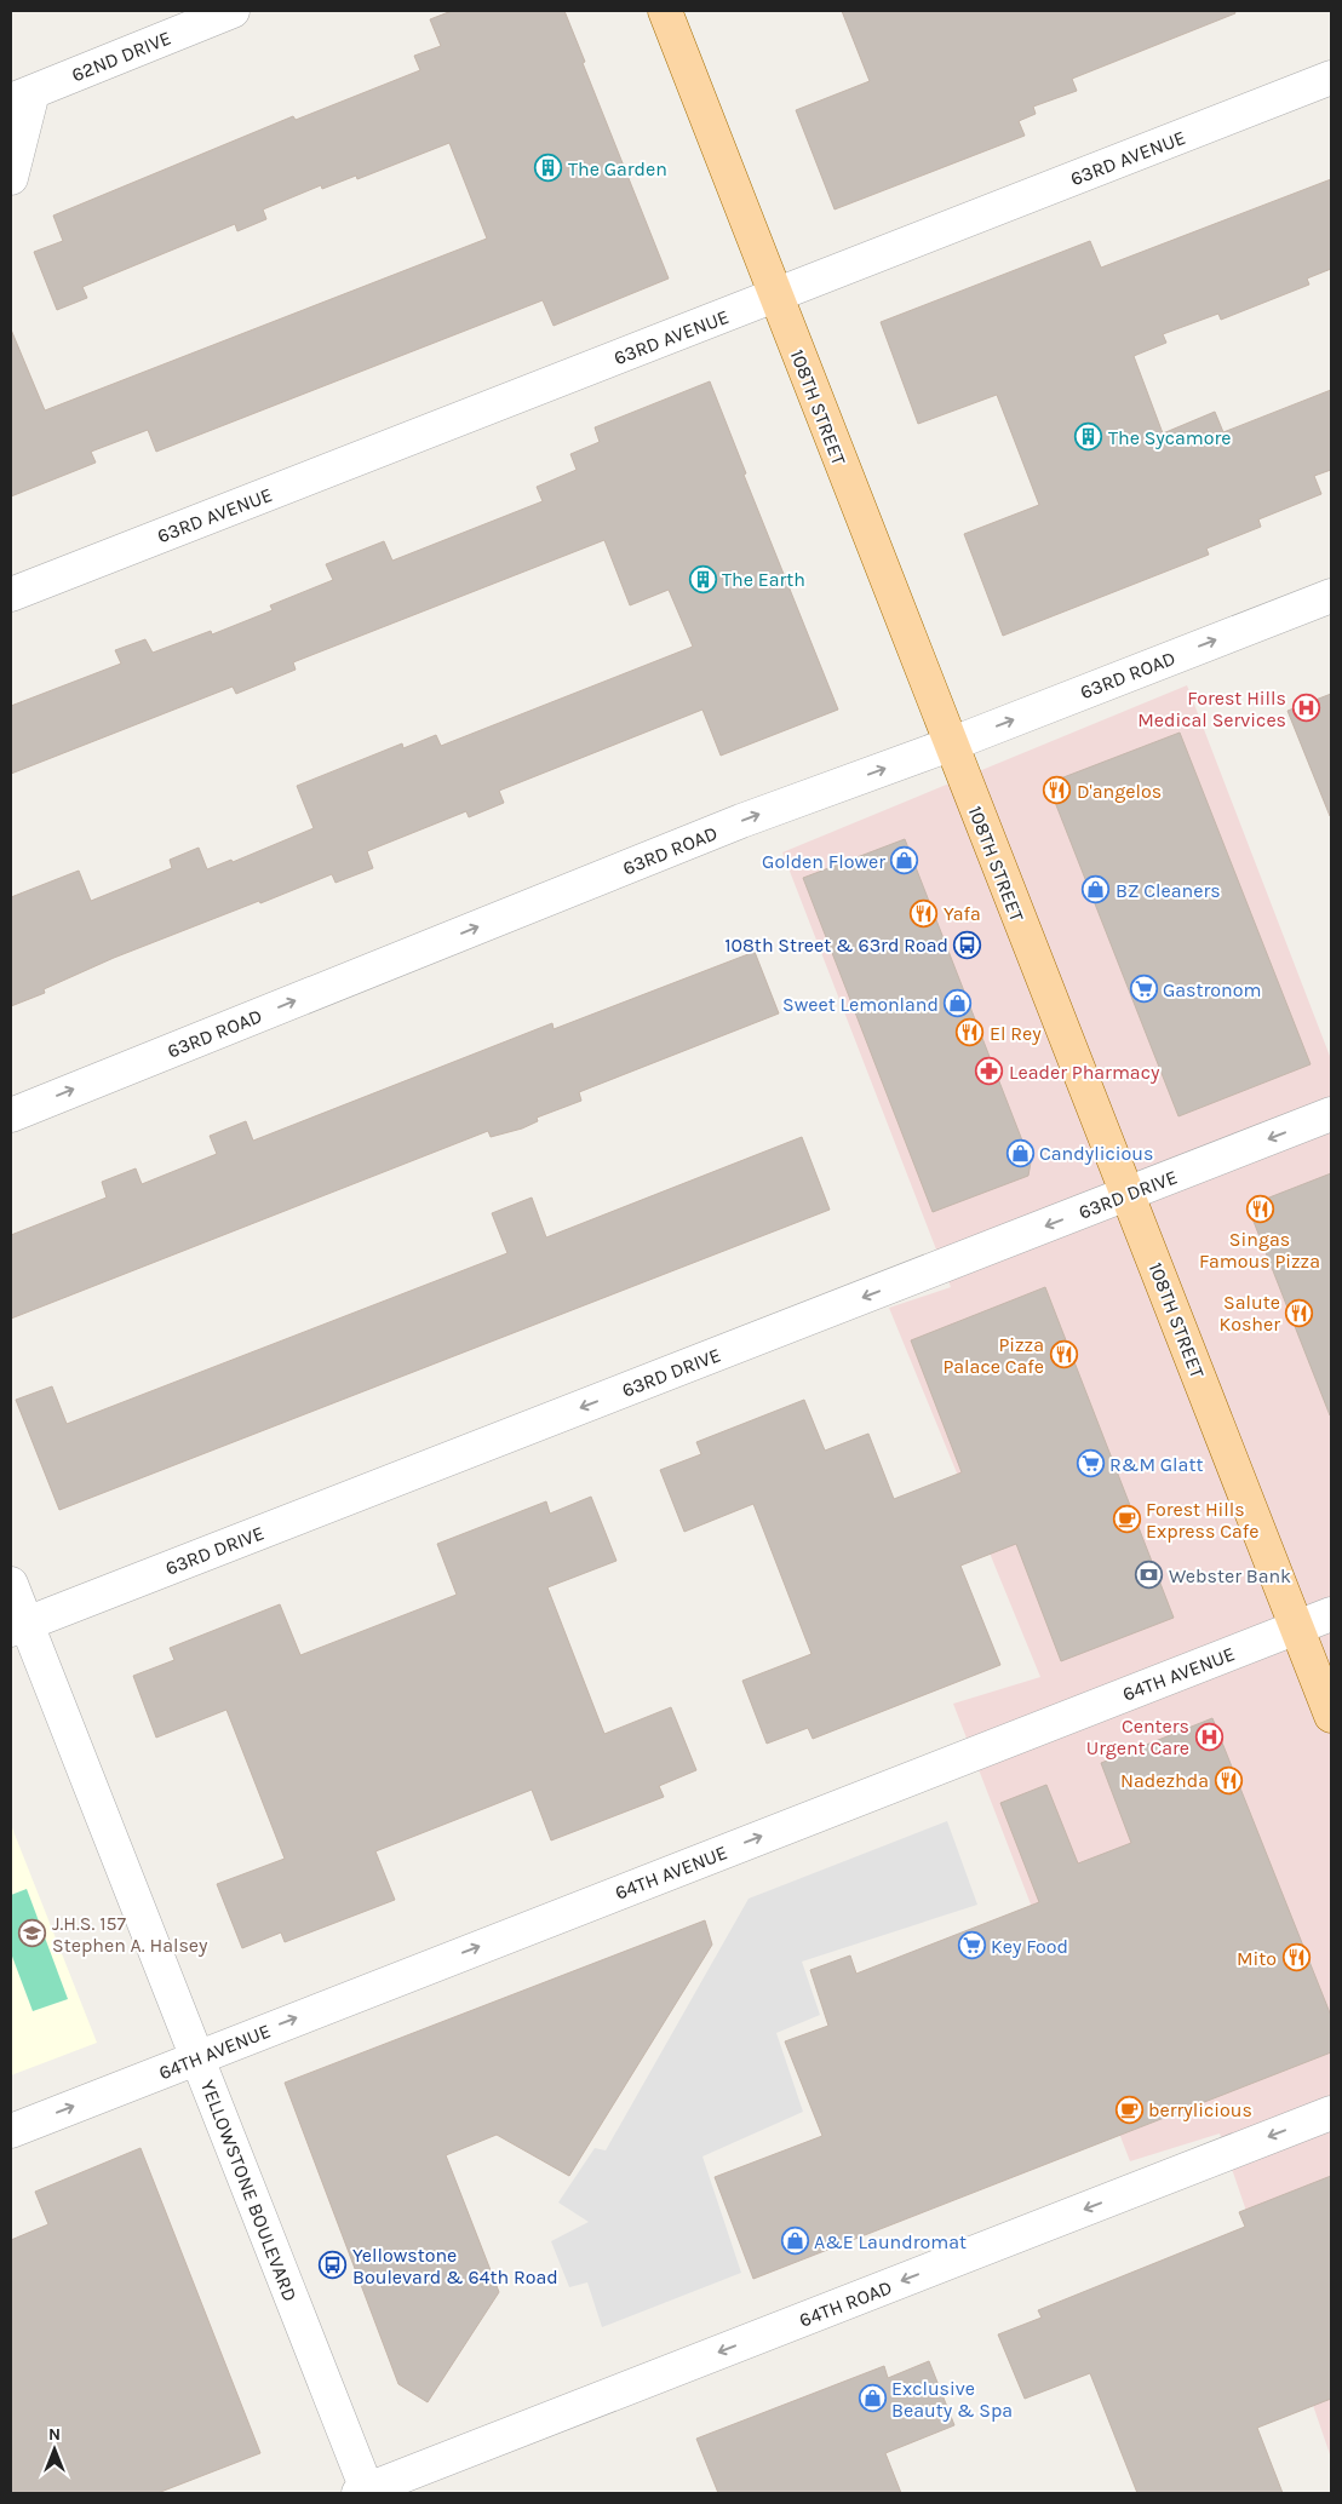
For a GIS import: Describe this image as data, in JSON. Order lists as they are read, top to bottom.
{
  "streets": {
    "main road": ["108TH STREET"],
    "street": [
      "62ND DRIVE",
      "63RD AVENUE",
      "63RD ROAD",
      "63RD DRIVE",
      "64TH AVENUE",
      "YELLOWSTONE BOULEVARD",
      "64TH ROAD"
    ]
  },
  "crossings": [
    ["63RD AVENUE", "108TH STREET"],
    ["108TH STREET", "63RD ROAD"],
    ["108TH STREET", "63RD DRIVE"],
    ["108TH STREET", "64TH AVENUE"],
    ["63RD DRIVE", "YELLOWSTONE BOULEVARD"],
    ["64TH AVENUE", "YELLOWSTONE BOULEVARD"],
    ["YELLOWSTONE BOULEVARD", "64TH ROAD"]
  ],
  "one_way": [
    "63RD ROAD",
    "63RD DRIVE",
    "64TH AVENUE",
    "64TH ROAD"
  ],
  "places": {
    "building": ["The Garden", "The Sycamore", "The Earth"],
    "hospital": ["Forest Hills Medical Services", "Centers Urgent Care"],
    "restaurant": [
      "D'angelos",
      "Yafa",
      "El Rey",
      "Singas Famous Pizza",
      "Salute Kosher",
      "Pizza Palace Cafe",
      "Nadezhda",
      "Mito"
    ],
    "shop": [
      "Golden Flower",
      "BZ Cleaners",
      "Sweet Lemonland",
      "Candylicious",
      "A&E Laundromat",
      "Exclusive Beauty & Spa"
    ],
    "bus stop": ["108th Street & 63rd Road", "Yellowstone Boulevard & 64th Road"],
    "supermarket": ["Gastronom", "R&M Glatt", "Key Food"],
    "pharmacy": ["Leader Pharmacy"],
    "cafe": ["Forest Hills Express Cafe", "berrylicious"],
    "bank": ["Webster Bank"],
    "school or university": ["J.H.S. 157 Stephen A. Halsey"]
  },
  "north": "top"
}
